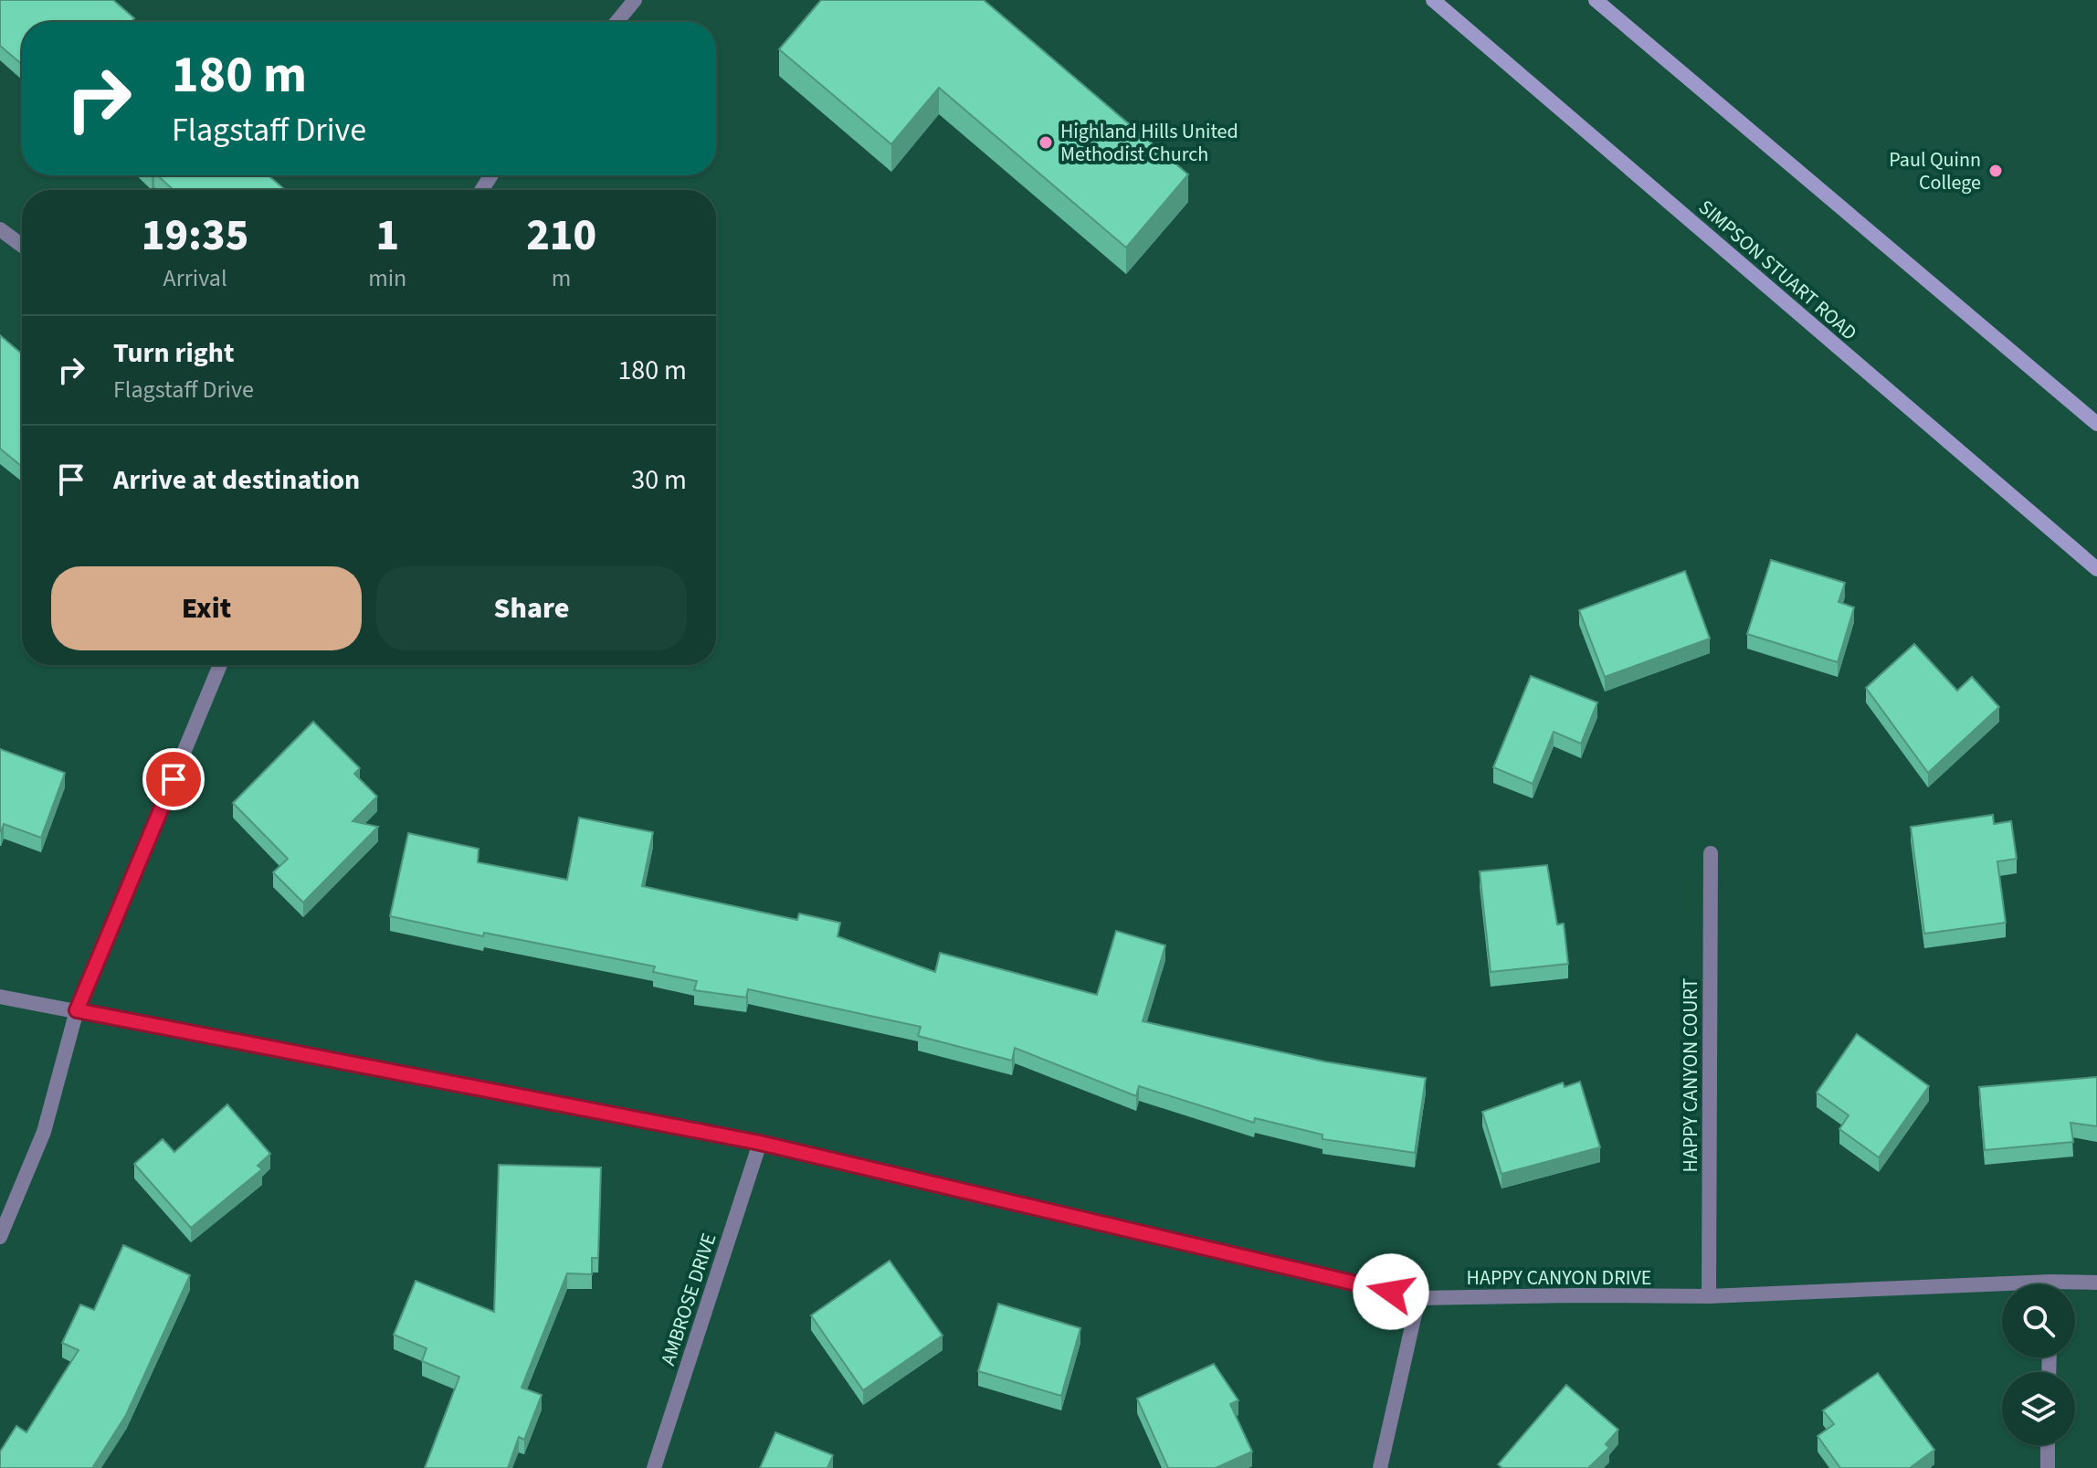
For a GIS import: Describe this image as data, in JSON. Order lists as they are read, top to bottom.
{
  "streets": {
    "main road": ["SIMPSON STUART ROAD"],
    "street": ["HAPPY CANYON COURT", "HAPPY CANYON DRIVE", "AMBROSE DRIVE"]
  },
  "crossings": [
    ["HAPPY CANYON COURT", "HAPPY CANYON DRIVE"],
    ["HAPPY CANYON DRIVE", "AMBROSE DRIVE"]
  ],
  "places": ["Highland Hills United Methodist Church", "Paul Quinn College"],
  "page": {
    "turn": ["180 m", "Flagstaff Drive"],
    "eta": [
      "19:35",
      "Arrival",
      "1",
      "min",
      "210",
      "m"
    ],
    "list": [
      {
        "name": "Turn right",
        "note": "Flagstaff Drive",
        "value": "180 m"
      },
      {
        "name": "Arrive at destination",
        "value": "30 m"
      }
    ],
    "buttons": ["Exit", "Share"]
  }
}
